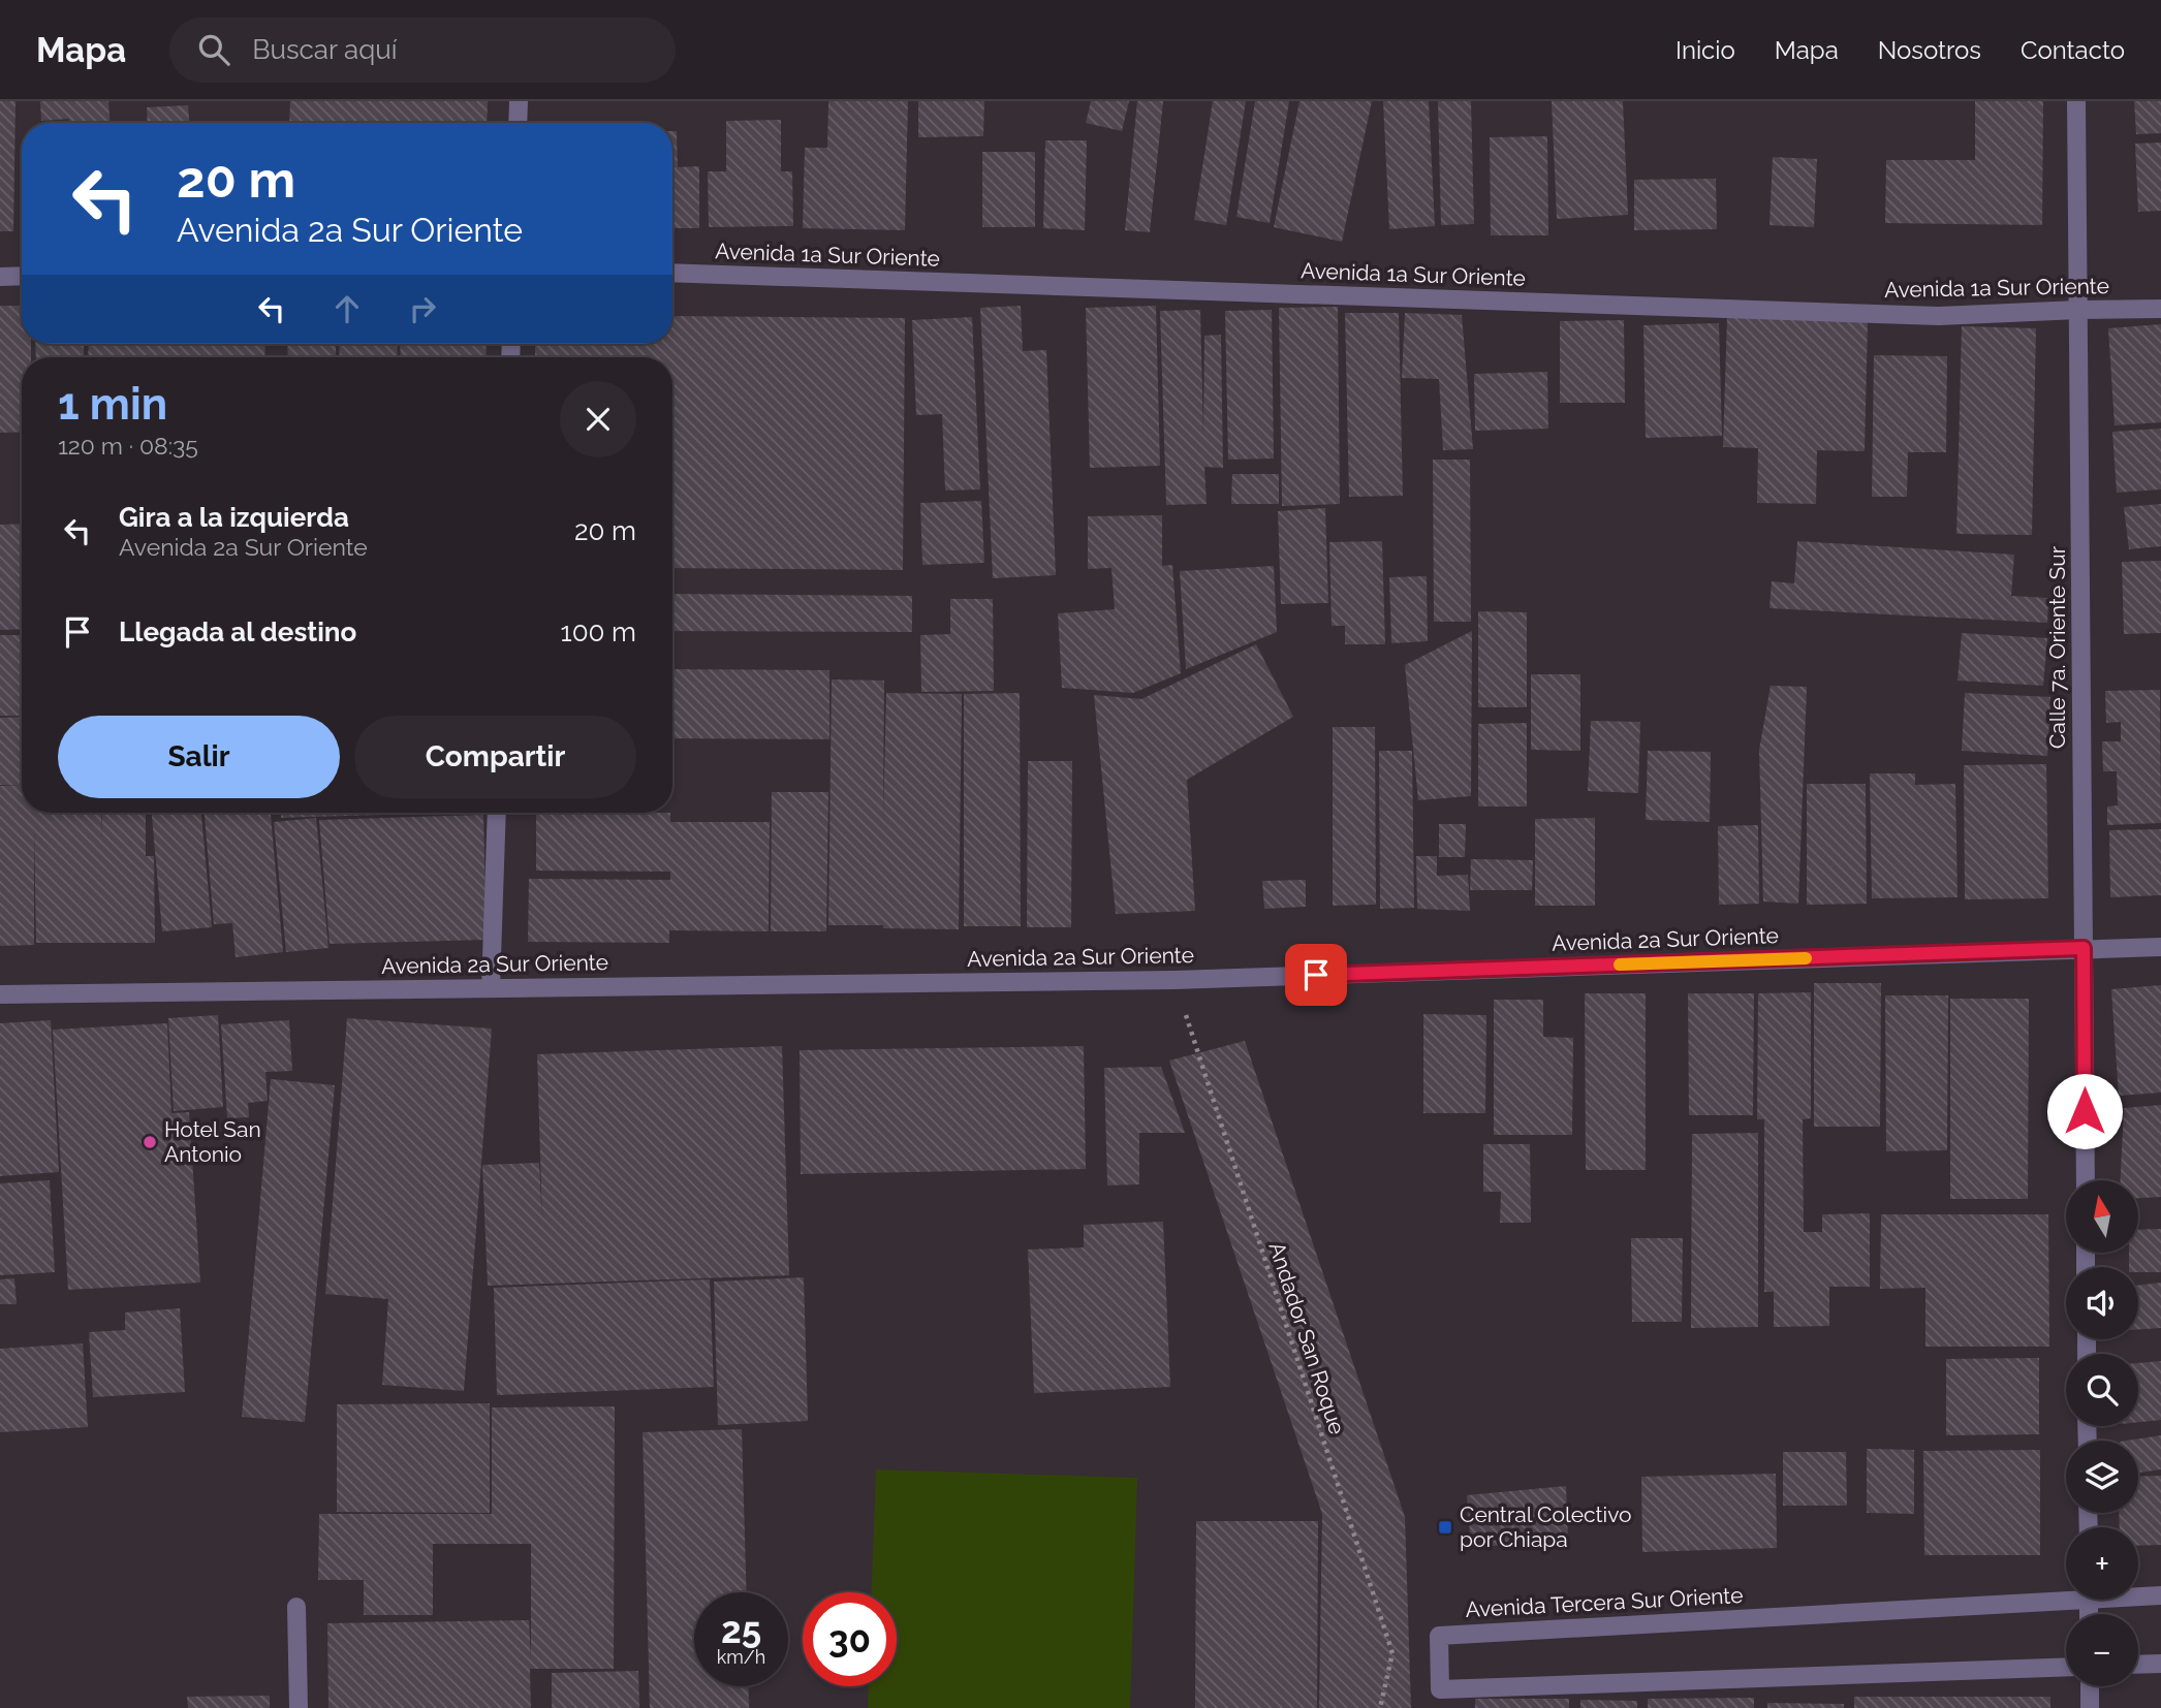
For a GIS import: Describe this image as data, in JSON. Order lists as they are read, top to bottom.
{
  "streets": {
    "street": [
      "Avenida 1a Sur Oriente",
      "Calle 7a. Oriente Sur",
      "Avenida 2a Sur Oriente",
      "Avenida Tercera Sur Oriente"
    ],
    "path": ["Andador San Roque"]
  },
  "crossings": [
    ["Avenida 1a Sur Oriente", "Calle 7a. Oriente Sur"],
    ["Calle 7a. Oriente Sur", "Avenida 2a Sur Oriente"],
    ["Avenida 2a Sur Oriente", "Andador San Roque"]
  ],
  "places": {
    "other": ["Hotel San Antonio"],
    "transit": ["Central Colectivo por Chiapa"]
  },
  "north": "top",
  "page": {
    "header": "Mapa",
    "search": "Buscar aquí",
    "nav": [
      "Inicio",
      "Mapa",
      "Nosotros",
      "Contacto"
    ],
    "turn": ["20 m", "Avenida 2a Sur Oriente"],
    "heading": ["1 min", "120 m · 08:35"],
    "list": [
      {
        "name": "Gira a la izquierda",
        "note": "Avenida 2a Sur Oriente",
        "value": "20 m"
      },
      {
        "name": "Llegada al destino",
        "value": "100 m"
      }
    ],
    "buttons": ["Salir", "Compartir"],
    "map_buttons": ["+", "−"],
    "speed": "25 km/h",
    "limit": "30"
  }
}
